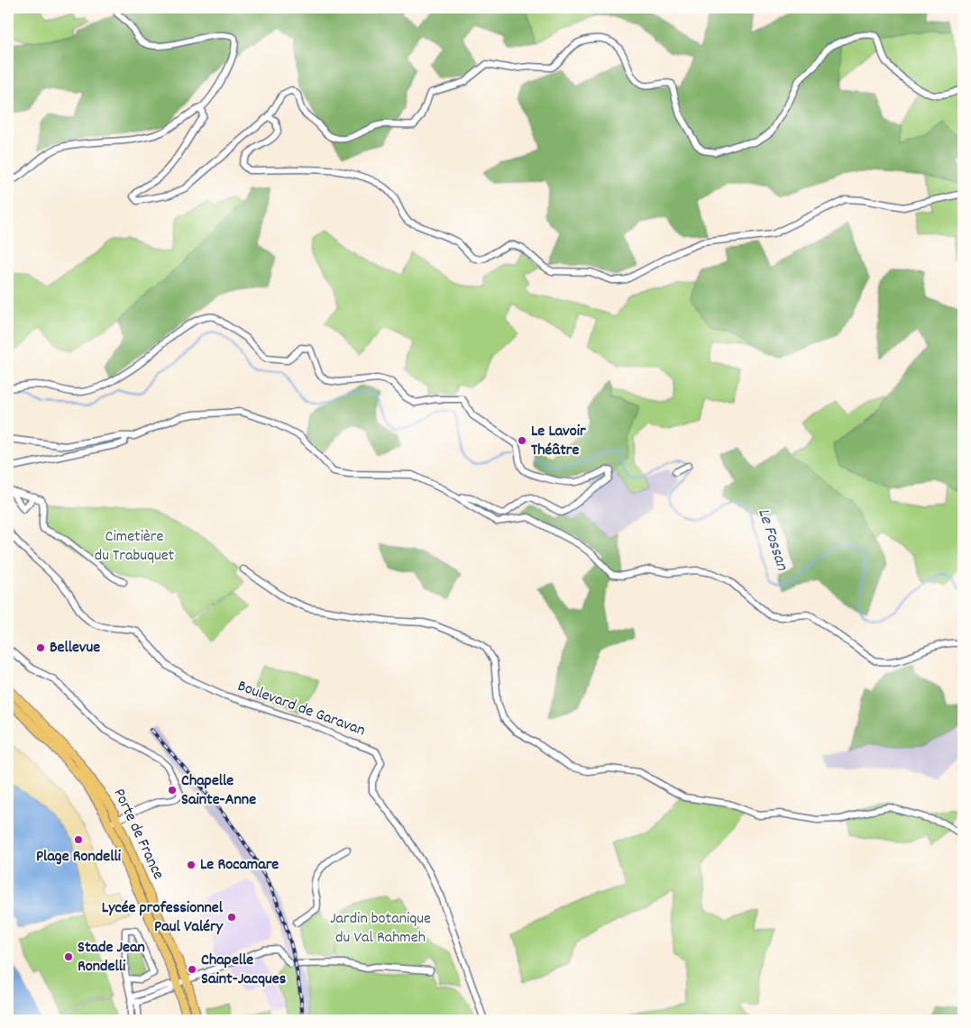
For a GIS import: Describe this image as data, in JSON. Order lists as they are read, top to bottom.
{
  "streets": {
    "main road": ["Porte de France"],
    "street": ["Boulevard de Garavan"]
  },
  "water": ["Le Fossan"],
  "parks": ["Cimetière du Trabuquet", "Jardin botanique du Val Rahmeh"],
  "places": [
    "Le Lavoir Théâtre",
    "Bellevue",
    "Chapelle Sainte-Anne",
    "Plage Rondelli",
    "Le Rocamare",
    "Lycée professionnel Paul Valéry",
    "Stade Jean Rondelli",
    "Chapelle Saint-Jacques"
  ]
}
